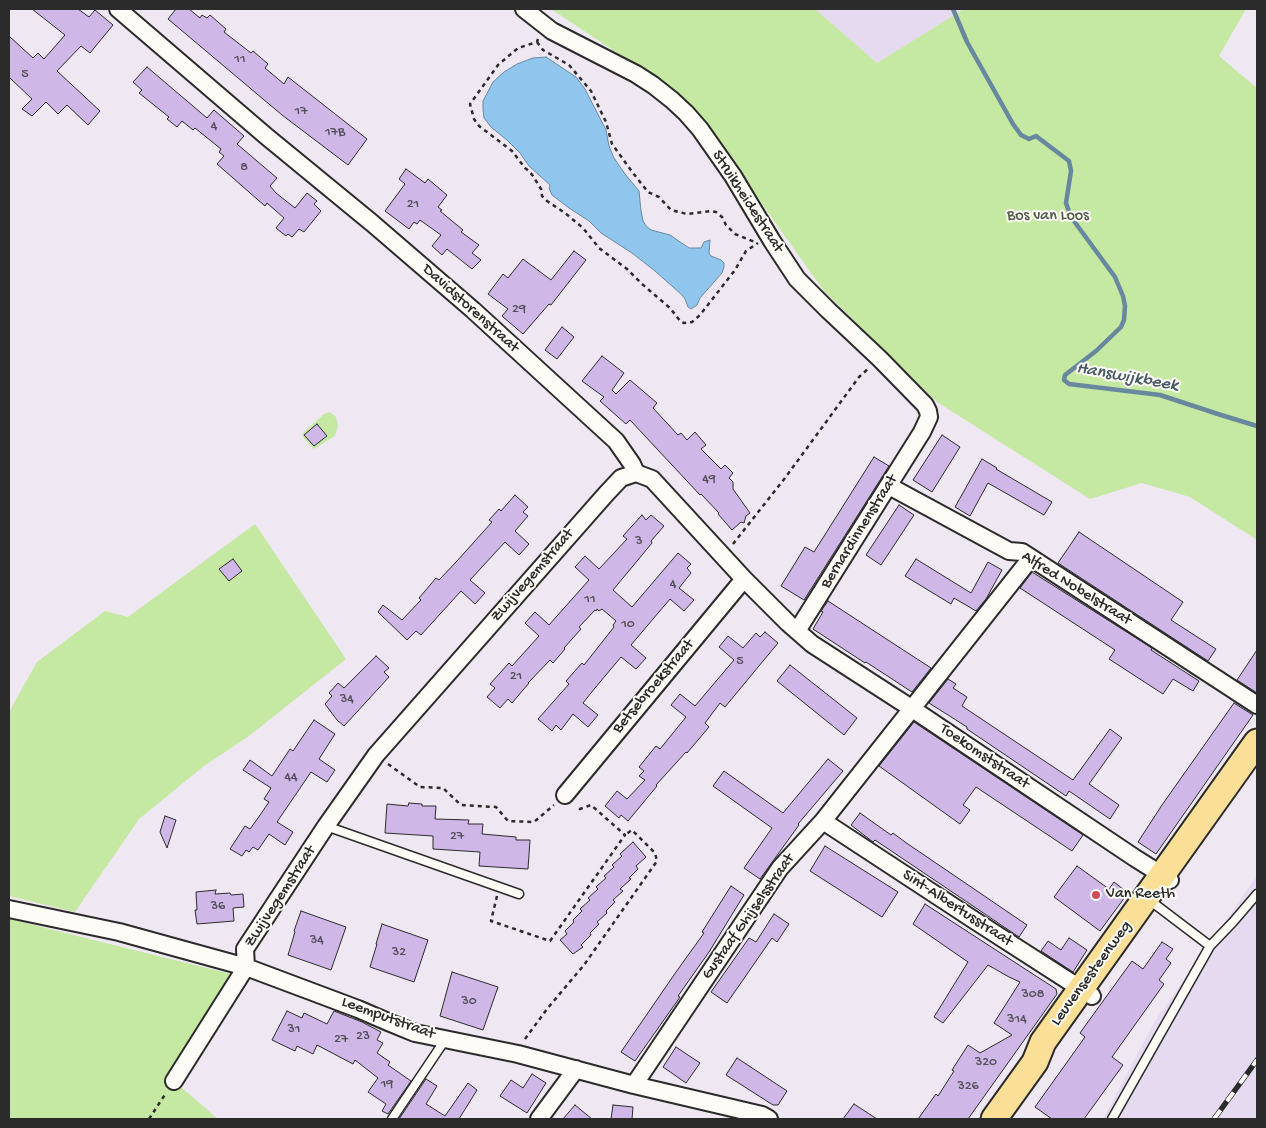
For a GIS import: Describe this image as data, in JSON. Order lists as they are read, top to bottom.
{
  "streets": {
    "main road": ["Leuvensesteenweg"],
    "street": [
      "Struikheidestraat",
      "Davidstorenstraat",
      "Bernardinnenstraat",
      "Zwijvegemstraat",
      "Alfred Nobelstraat",
      "Betsebroekstraat",
      "Toekomststraat",
      "Sint-Albertusstraat",
      "Gustaaf Ghijselsstraat",
      "Leemputstraat"
    ]
  },
  "crossings": [
    ["Struikheidestraat", "Bernardinnenstraat"],
    ["Davidstorenstraat", "Zwijvegemstraat"],
    ["Bernardinnenstraat", "Alfred Nobelstraat"],
    ["Bernardinnenstraat", "Toekomststraat"],
    ["Zwijvegemstraat", "Leemputstraat"],
    ["Alfred Nobelstraat", "Gustaaf Ghijselsstraat"],
    ["Toekomststraat", "Gustaaf Ghijselsstraat"],
    ["Toekomststraat", "Leuvensesteenweg"],
    ["Sint-Albertusstraat", "Gustaaf Ghijselsstraat"],
    ["Sint-Albertusstraat", "Leuvensesteenweg"],
    ["Gustaaf Ghijselsstraat", "Leemputstraat"]
  ],
  "water": ["Hanswijkbeek"],
  "parks": ["Bos van Loos"],
  "places": ["Van Reeth"],
  "house_numbers": [
    "11",
    "5",
    "17",
    "4",
    "17B",
    "8",
    "21",
    "29",
    "49",
    "3",
    "4",
    "11",
    "10",
    "5",
    "21",
    "34",
    "44",
    "27",
    "36",
    "34",
    "32",
    "308",
    "30",
    "314",
    "31",
    "23",
    "27",
    "320",
    "19",
    "326"
  ]
}
